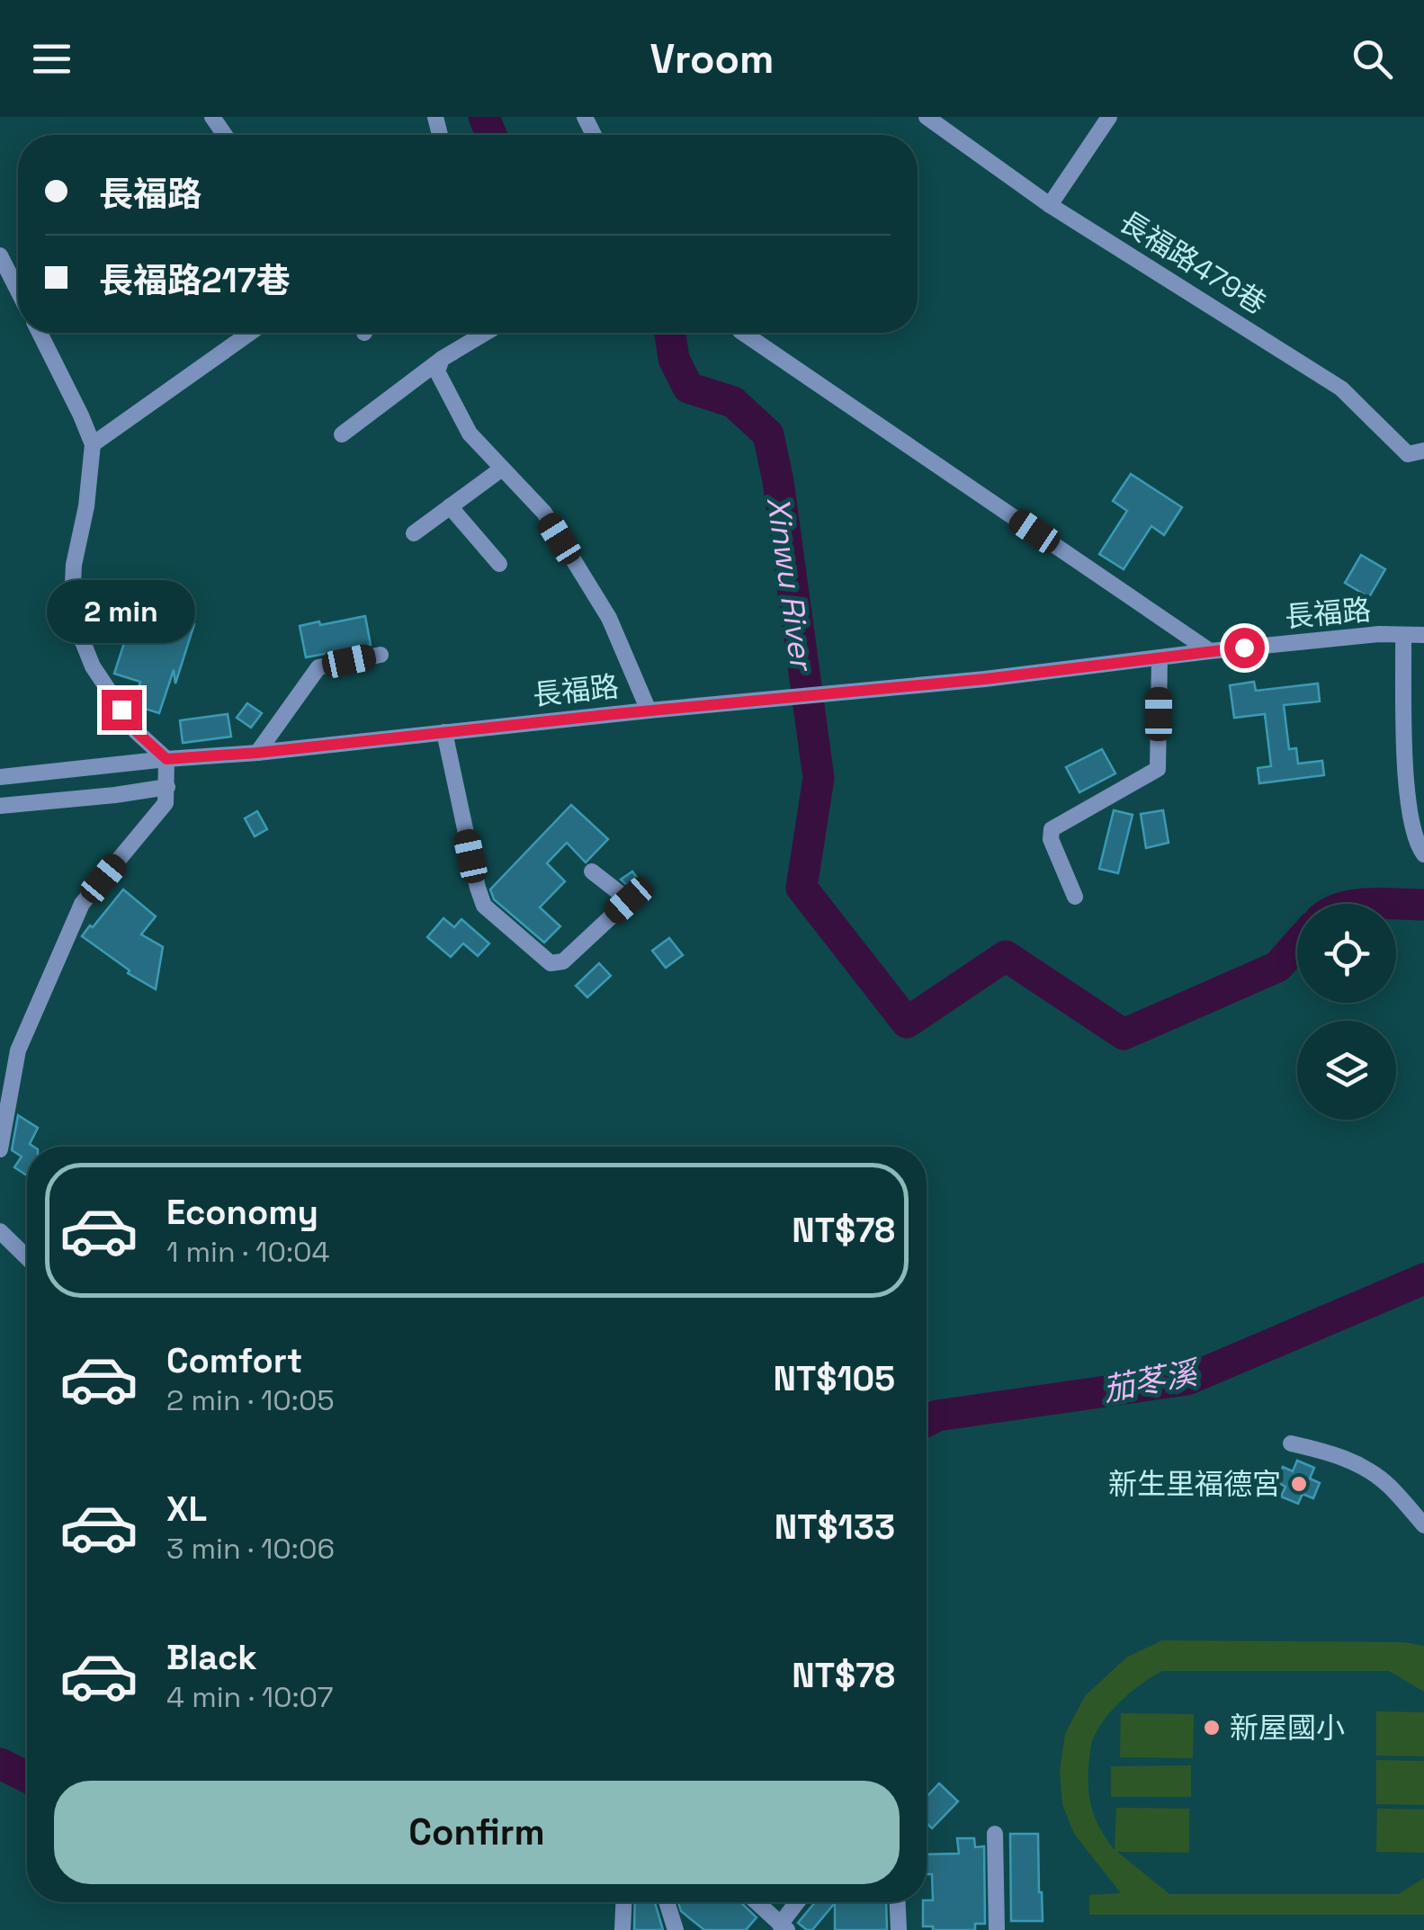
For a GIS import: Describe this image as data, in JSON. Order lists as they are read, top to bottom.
{
  "streets": {
    "street": ["長福路479巷", "長福路"]
  },
  "water": ["Xinwu River", "茄苳溪"],
  "places": ["新生里福德宮", "新屋國小"],
  "page": {
    "header": "Vroom",
    "banner": ["長福路", "長福路217巷"],
    "bubble": "2 min",
    "list": [
      {
        "name": "Economy",
        "note": "1 min · 10:04",
        "value": "NT$78"
      },
      {
        "name": "Comfort",
        "note": "2 min · 10:05",
        "value": "NT$105"
      },
      {
        "name": "XL",
        "note": "3 min · 10:06",
        "value": "NT$133"
      },
      {
        "name": "Black",
        "note": "4 min · 10:07",
        "value": "NT$78"
      }
    ],
    "buttons": "Confirm"
  }
}
